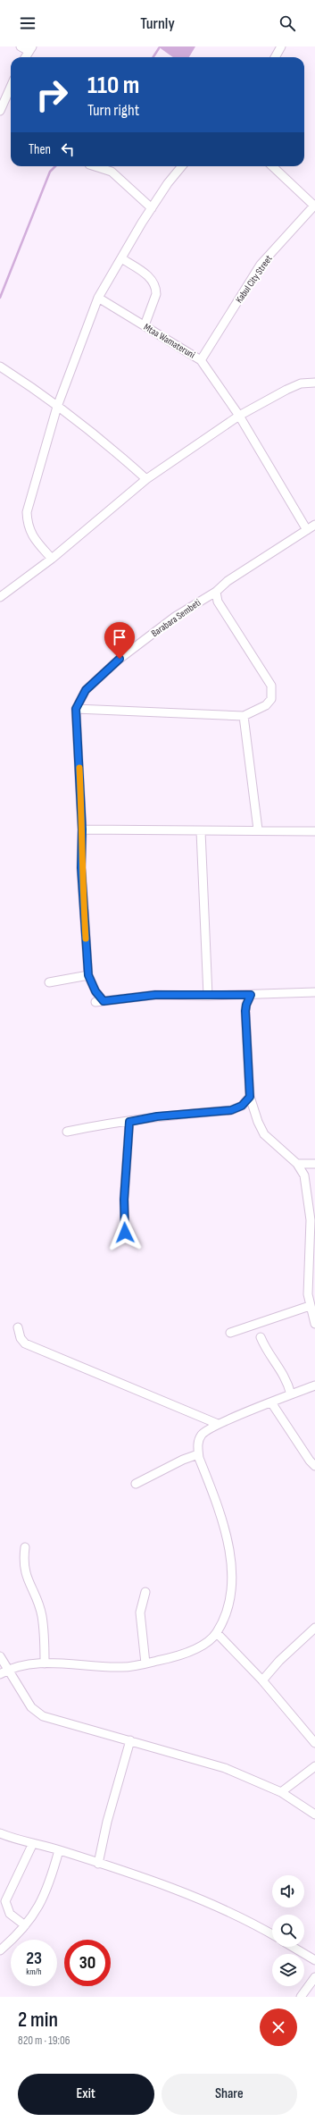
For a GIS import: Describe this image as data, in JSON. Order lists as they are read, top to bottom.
{
  "streets": {
    "street": ["Kabul City Street", "Mtaa Wamateruni", "Barabara Sembeti"]
  },
  "crossings": [
    ["Kabul City Street", "Mtaa Wamateruni"],
    ["Mtaa Wamateruni", "Barabara Sembeti"]
  ],
  "page": {
    "header": "Turnly",
    "turn": ["110 m", "Turn right"],
    "then": "Then",
    "speed": "23 km/h",
    "limit": "30",
    "heading": ["2 min", "820 m · 19:06"],
    "buttons": ["Exit", "Share"]
  }
}
